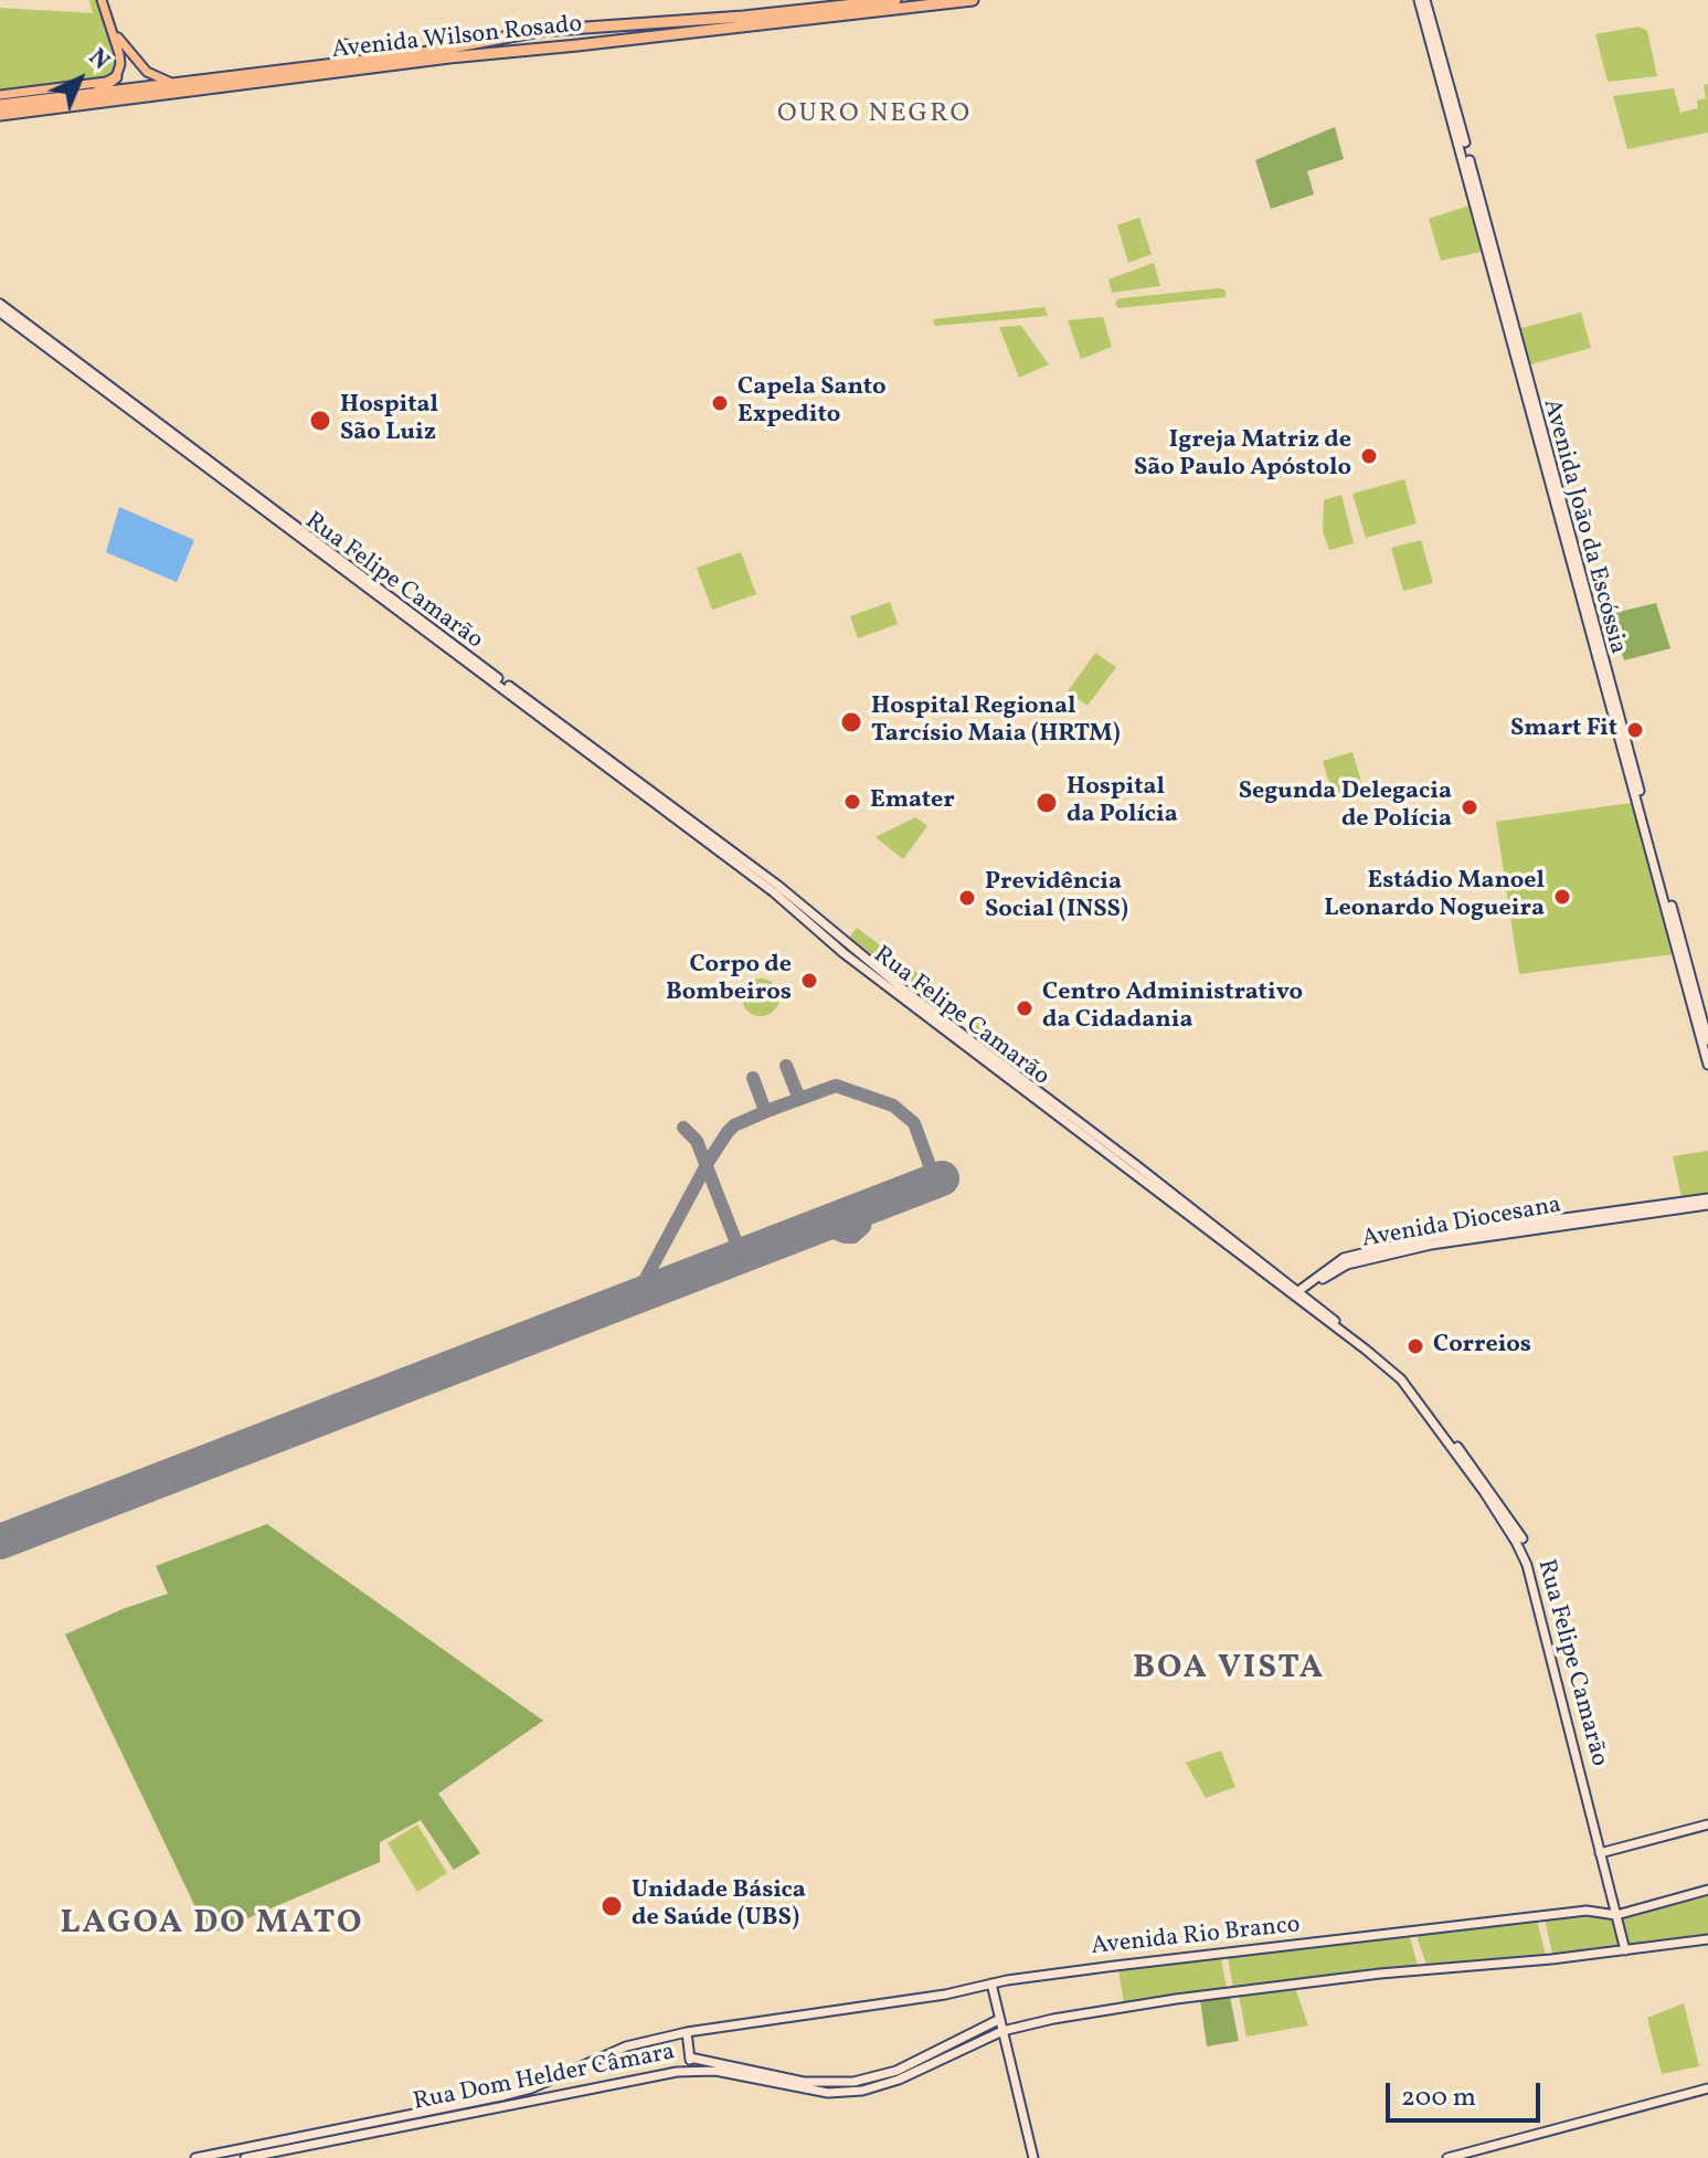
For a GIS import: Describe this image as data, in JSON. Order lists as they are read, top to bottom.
{
  "streets": {
    "highway": ["Avenida Wilson Rosado"],
    "main road": [
      "Avenida João da Escóssia",
      "Rua Felipe Camarão",
      "Avenida Diocesana",
      "Avenida Rio Branco",
      "Rua Dom Helder Câmara"
    ]
  },
  "crossings": [
    ["Rua Felipe Camarão", "Avenida Diocesana"],
    ["Rua Felipe Camarão", "Avenida Rio Branco"],
    ["Avenida Rio Branco", "Rua Dom Helder Câmara"]
  ],
  "districts": ["OURO NEGRO", "BOA VISTA", "LAGOA DO MATO"],
  "places": [
    "Capela Santo Expedito",
    "Hospital São Luiz",
    "Igreja Matriz de São Paulo Apóstolo",
    "Hospital Regional Tarcísio Maia (HRTM)",
    "Smart Fit",
    "Emater",
    "Hospital da Polícia",
    "Segunda Delegacia de Polícia",
    "Estádio Manoel Leonardo Nogueira",
    "Previdência Social (INSS)",
    "Corpo de Bombeiros",
    "Centro Administrativo da Cidadania",
    "Correios",
    "Unidade Básica de Saúde (UBS)"
  ],
  "scale_bar": "200 m",
  "north": "top right"
}
